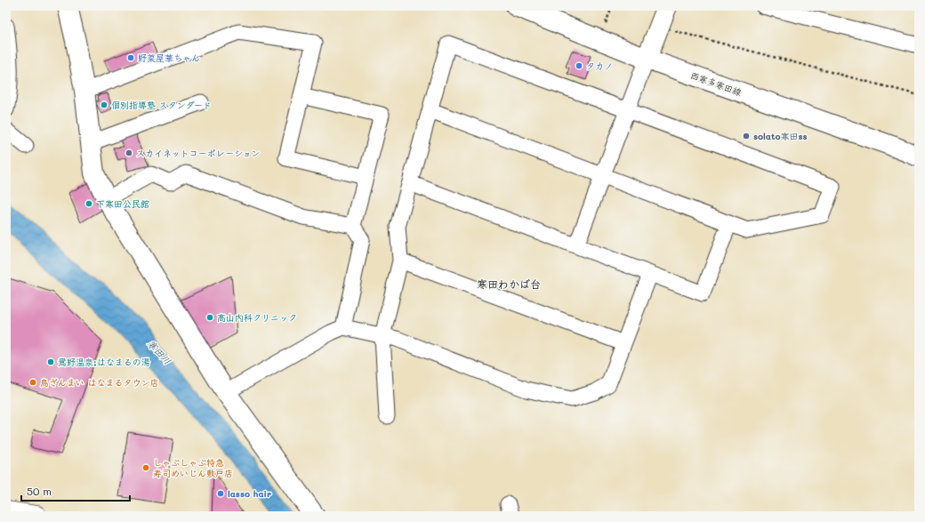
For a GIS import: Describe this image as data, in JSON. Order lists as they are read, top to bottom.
{
  "streets": {
    "main road": ["西寒多寒田線"]
  },
  "districts": ["寒田わかば台"],
  "water": ["寒田川"],
  "places": [
    "野菜屋華ちゃん",
    "タカノ",
    "個別指導塾 スタンダード",
    "solato寒田ss",
    "スカイネットコーポレーション",
    "下寒田公民館",
    "高山内科クリニック",
    "鴛野温泉;はなまるの湯",
    "鳥ざんまい はなまるタウン店",
    "しゃぶしゃぶ特急 寿司めいじん敷戸店",
    "lasso hair"
  ],
  "scale_bar": "50 m"
}
